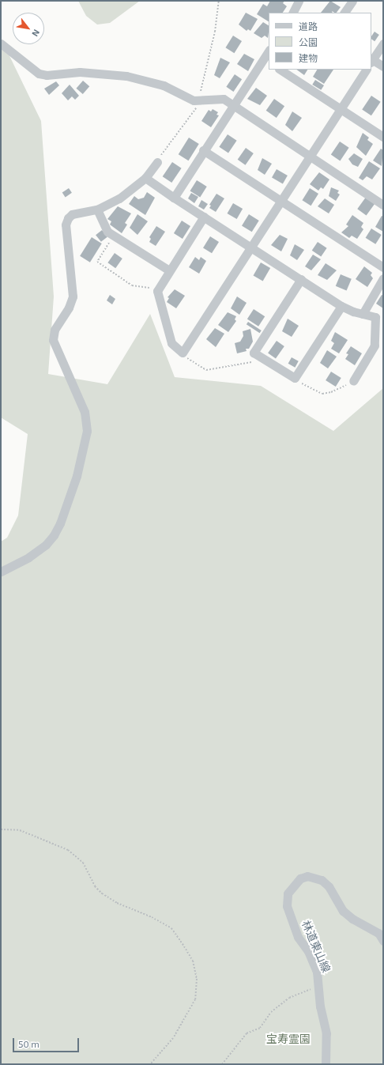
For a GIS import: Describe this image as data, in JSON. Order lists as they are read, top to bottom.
{
  "streets": {
    "street": ["林道東山線"]
  },
  "parks": ["宝寿霊園"],
  "legend": ["道路", "公園", "建物"],
  "scale_bar": "50 m",
  "north": "bottom right"
}
